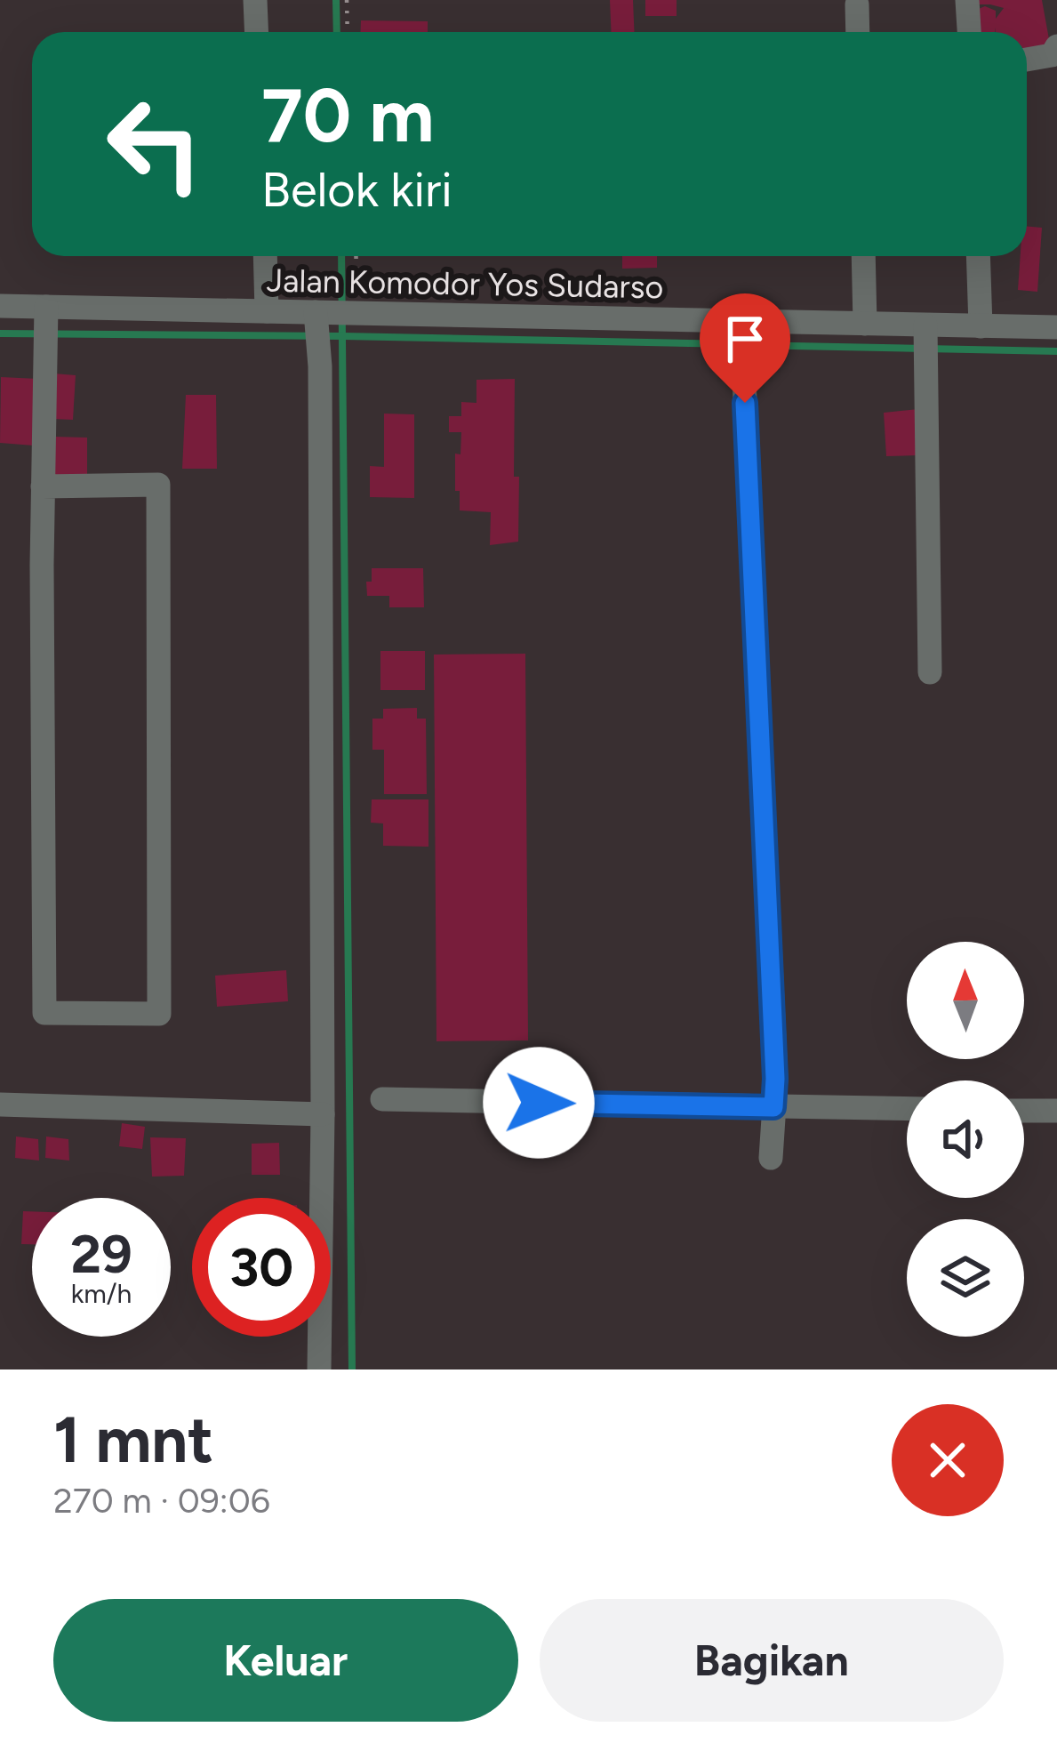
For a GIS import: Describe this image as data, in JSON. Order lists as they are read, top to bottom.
{
  "streets": {
    "street": ["Jalan Komodor Yos Sudarso"]
  },
  "north": "top",
  "page": {
    "turn": ["70 m", "Belok kiri"],
    "speed": "29 km/h",
    "limit": "30",
    "heading": ["1 mnt", "270 m · 09:06"],
    "buttons": ["Keluar", "Bagikan"]
  }
}
